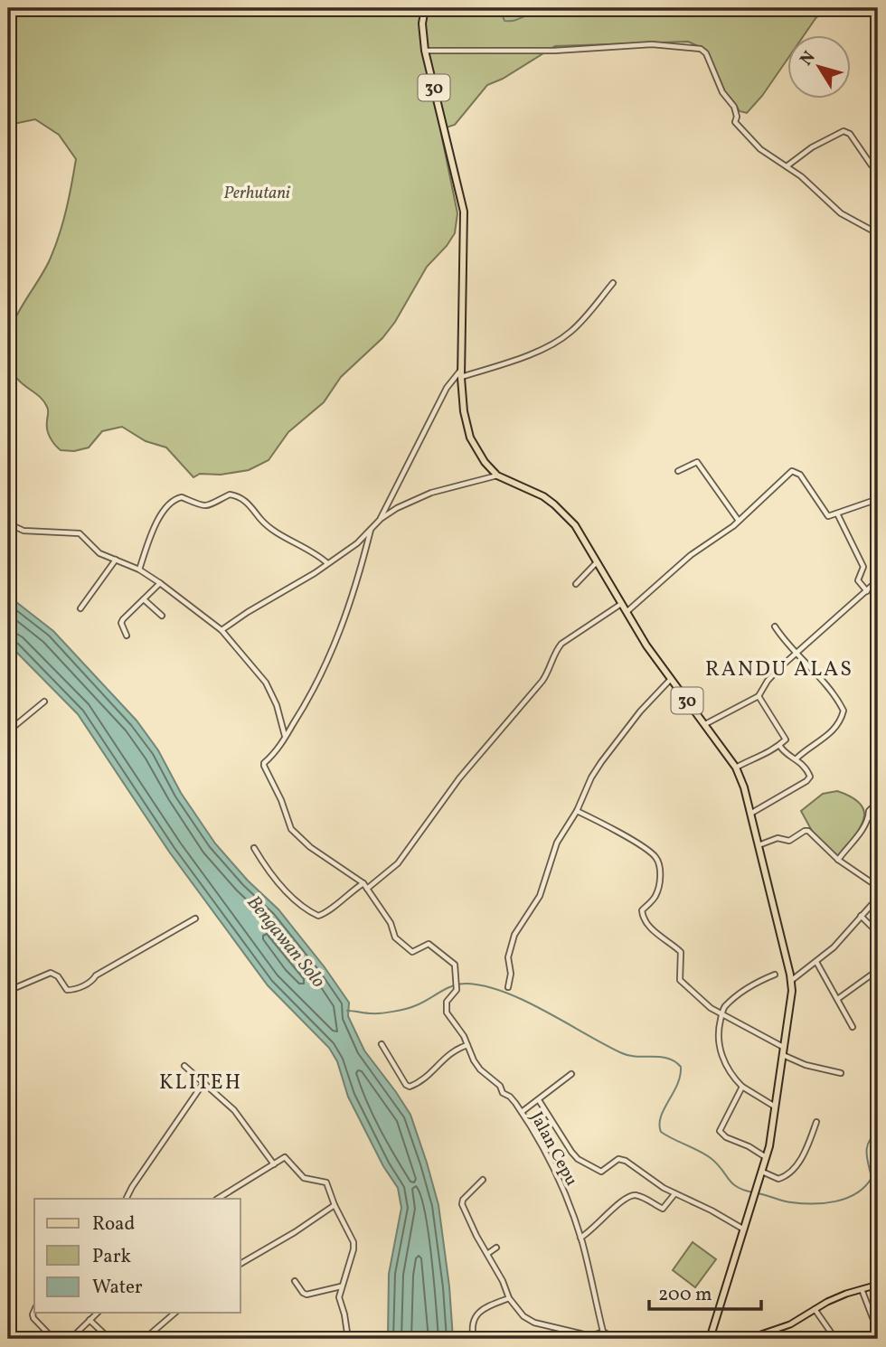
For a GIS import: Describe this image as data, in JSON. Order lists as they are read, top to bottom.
{
  "streets": {
    "highway": ["30"],
    "street": ["Jalan Cepu"]
  },
  "districts": ["RANDU ALAS", "KLITEH"],
  "water": ["Bengawan Solo"],
  "parks": ["Perhutani"],
  "legend": ["Road", "Park", "Water"],
  "scale_bar": "200 m",
  "north": "top left"
}
